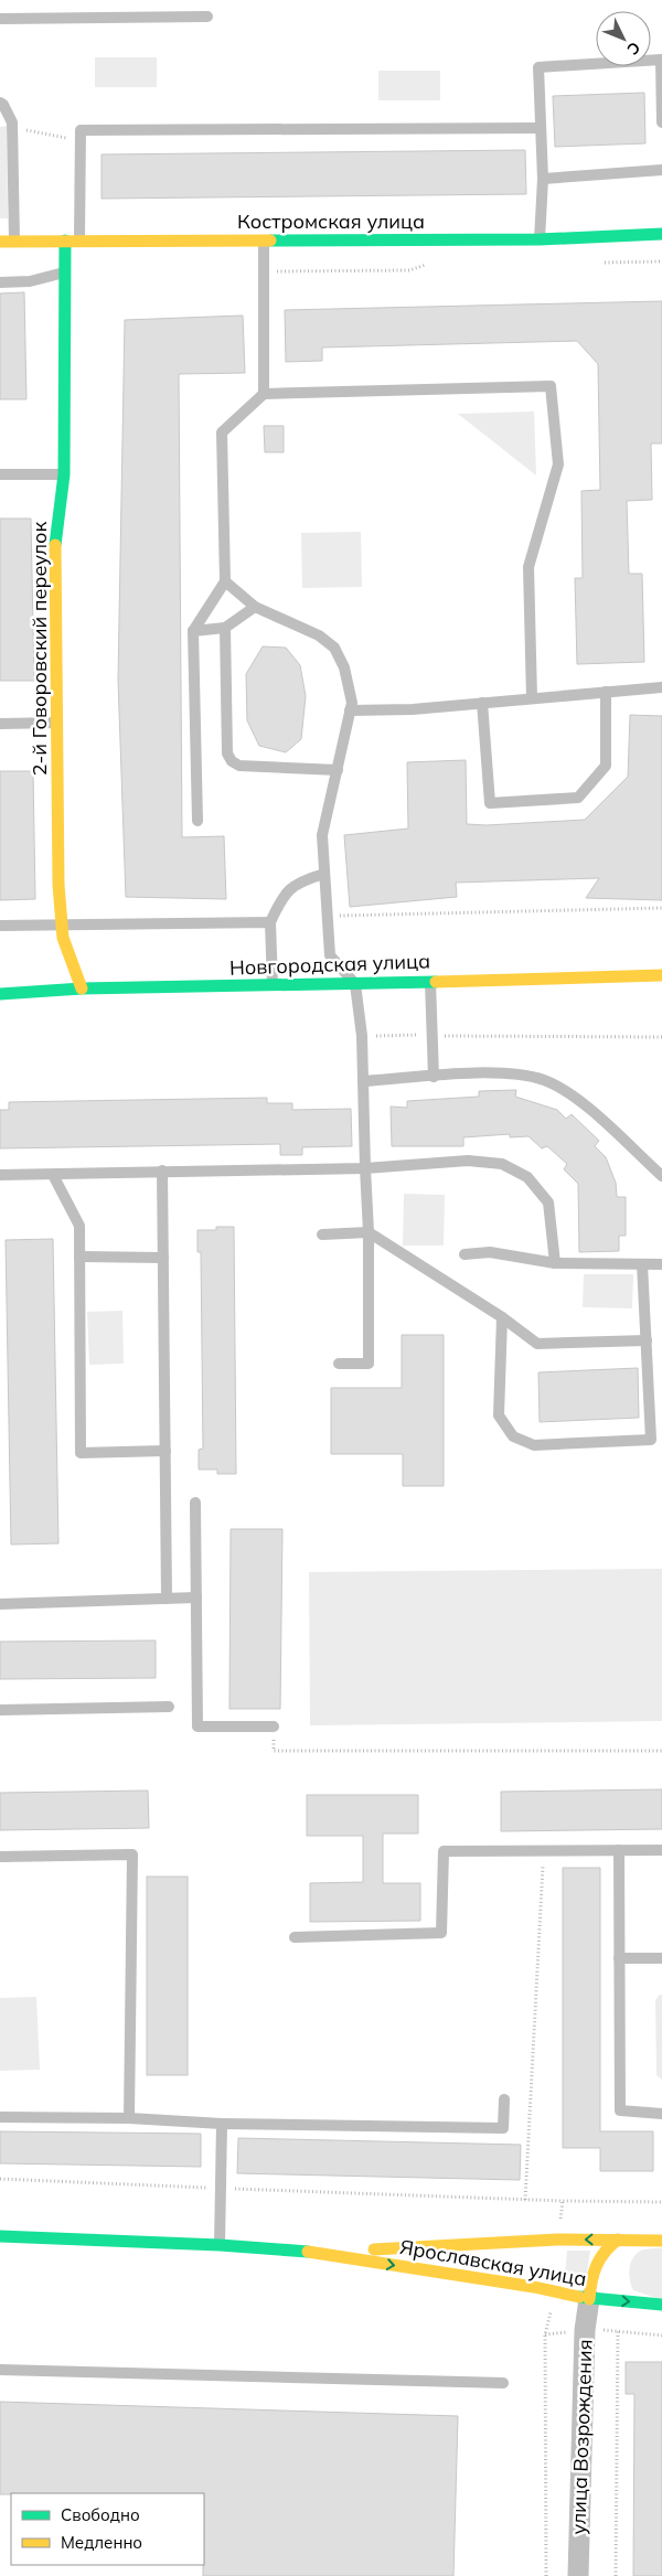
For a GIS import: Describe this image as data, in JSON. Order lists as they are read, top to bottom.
{
  "streets": {
    "street": [
      "Костромская улица",
      "2-й Говоровский переулок",
      "Новгородская улица",
      "Ярославская улица",
      "улица Возрождения"
    ]
  },
  "crossings": [
    ["Костромская улица", "2-й Говоровский переулок"],
    ["2-й Говоровский переулок", "Новгородская улица"],
    ["Ярославская улица", "улица Возрождения"]
  ],
  "legend": ["Свободно", "Медленно"],
  "north": "bottom right"
}
